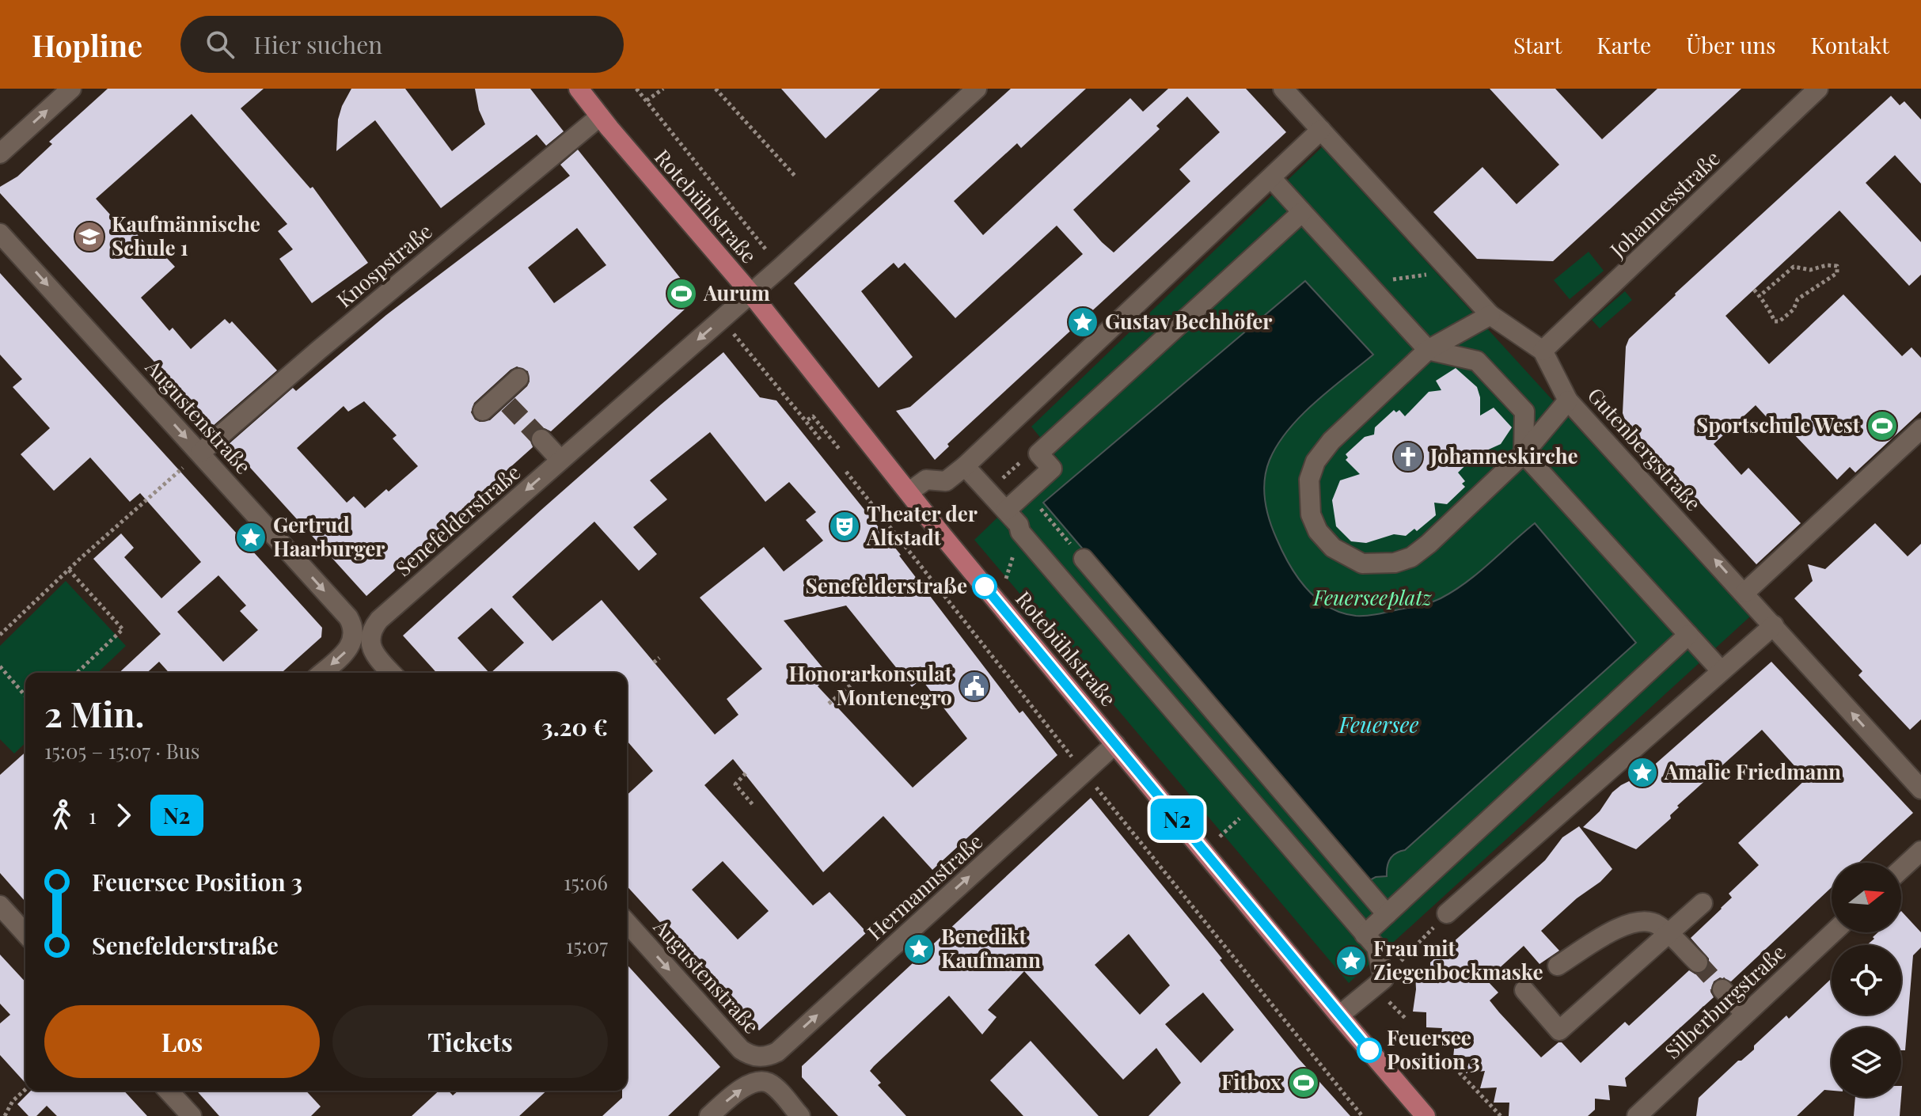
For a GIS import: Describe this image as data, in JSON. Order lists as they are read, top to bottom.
{
  "streets": {
    "main road": ["Rotebühlstraße"],
    "street": [
      "Johannesstraße",
      "Knospstraße",
      "Augustenstraße",
      "Gutenbergstraße",
      "Senefelderstraße",
      "Hermannstraße",
      "Silberburgstraße"
    ]
  },
  "crossings": [
    ["Johannesstraße", "Gutenbergstraße"],
    ["Rotebühlstraße", "Knospstraße"],
    ["Rotebühlstraße", "Senefelderstraße"],
    ["Rotebühlstraße", "Hermannstraße"],
    ["Knospstraße", "Augustenstraße"],
    ["Augustenstraße", "Senefelderstraße"],
    ["Augustenstraße", "Hermannstraße"]
  ],
  "one_way": ["Augustenstraße", "Senefelderstraße", "Hermannstraße"],
  "water": ["Feuersee"],
  "parks": ["Feuerseeplatz"],
  "places": {
    "school or university": ["Kaufmännische Schule 1"],
    "sports": ["Aurum", "Sportschule West", "Fitbox"],
    "place": [
      "Gustav Bechhöfer",
      "Gertrud Haarburger",
      "Amalie Friedmann",
      "Benedikt Kaufmann",
      "Frau mit Ziegenbockmaske"
    ],
    "church": ["Johanneskirche"],
    "theatre": ["Theater der Altstadt"],
    "other": ["Senefelderstraße", "Feuersee Position 3"],
    "public building": ["Honorarkonsulat Montenegro"]
  },
  "lines": ["bus line N2"],
  "north": "right",
  "page": {
    "header": "Hopline",
    "search": "Hier suchen",
    "nav": [
      "Start",
      "Karte",
      "Über uns",
      "Kontakt"
    ],
    "on_map": "N2",
    "heading": ["2 Min.", "15:05 – 15:07 · Bus", "3.20 €"],
    "legs": ["1", "N2"],
    "list": [
      {
        "name": "Feuersee Position 3",
        "value": "15:06"
      },
      {
        "name": "Senefelderstraße",
        "value": "15:07"
      }
    ],
    "buttons": ["Los", "Tickets"]
  }
}
